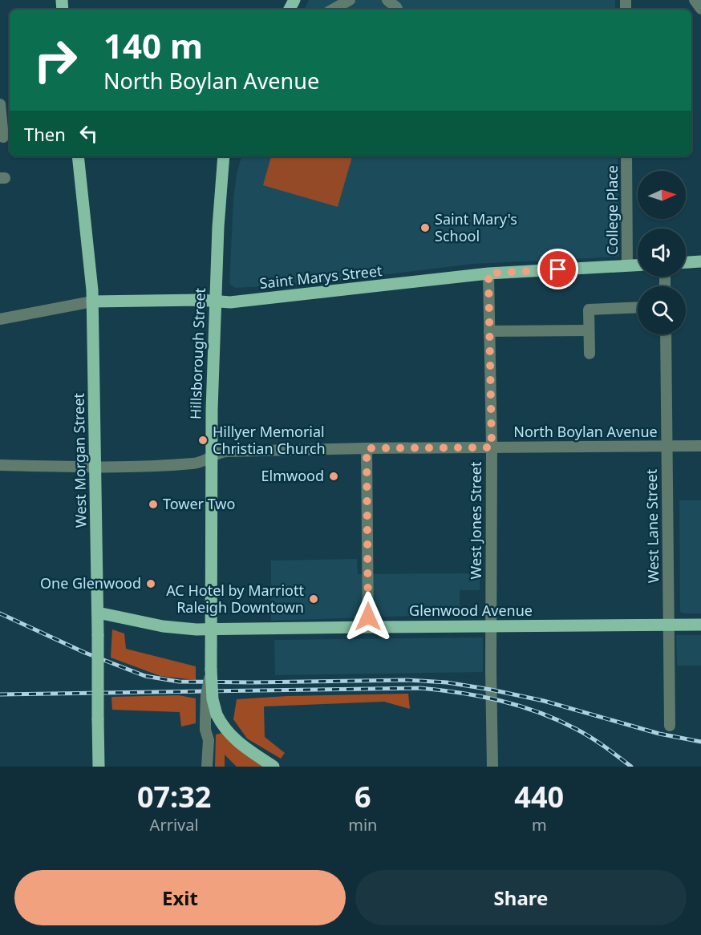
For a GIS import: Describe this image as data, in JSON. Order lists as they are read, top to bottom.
{
  "streets": {
    "main road": [
      "Saint Marys Street",
      "Hillsborough Street",
      "West Morgan Street",
      "Glenwood Avenue"
    ],
    "street": [
      "College Place",
      "North Boylan Avenue",
      "West Jones Street",
      "West Lane Street"
    ]
  },
  "crossings": [
    ["College Place", "Saint Marys Street"],
    ["Saint Marys Street", "Hillsborough Street"],
    ["Saint Marys Street", "West Morgan Street"],
    ["Saint Marys Street", "West Jones Street"],
    ["Hillsborough Street", "North Boylan Avenue"],
    ["Hillsborough Street", "Glenwood Avenue"],
    ["North Boylan Avenue", "West Morgan Street"],
    ["North Boylan Avenue", "West Jones Street"],
    ["North Boylan Avenue", "West Lane Street"],
    ["West Morgan Street", "Glenwood Avenue"],
    ["West Jones Street", "Glenwood Avenue"],
    ["West Lane Street", "Glenwood Avenue"]
  ],
  "places": [
    "Saint Mary's School",
    "Hillyer Memorial Christian Church",
    "Elmwood",
    "Tower Two",
    "One Glenwood",
    "AC Hotel by Marriott Raleigh Downtown"
  ],
  "north": "right",
  "page": {
    "turn": ["140 m", "North Boylan Avenue"],
    "then": "Then",
    "eta": [
      "07:32",
      "Arrival",
      "6",
      "min",
      "440",
      "m"
    ],
    "buttons": ["Exit", "Share"]
  }
}
